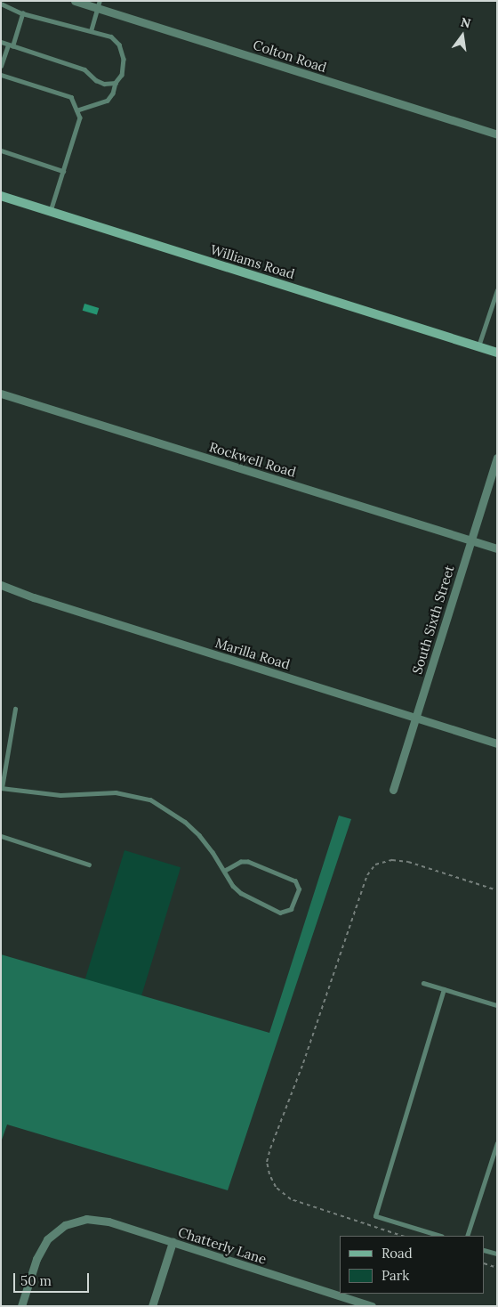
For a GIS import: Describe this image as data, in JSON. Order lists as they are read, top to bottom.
{
  "streets": {
    "main road": ["Williams Road"],
    "street": [
      "Colton Road",
      "Rockwell Road",
      "South Sixth Street",
      "Marilla Road",
      "Chatterly Lane"
    ]
  },
  "crossings": [
    ["Rockwell Road", "South Sixth Street"],
    ["South Sixth Street", "Marilla Road"]
  ],
  "legend": ["Road", "Park"],
  "scale_bar": "50 m",
  "north": "top"
}
